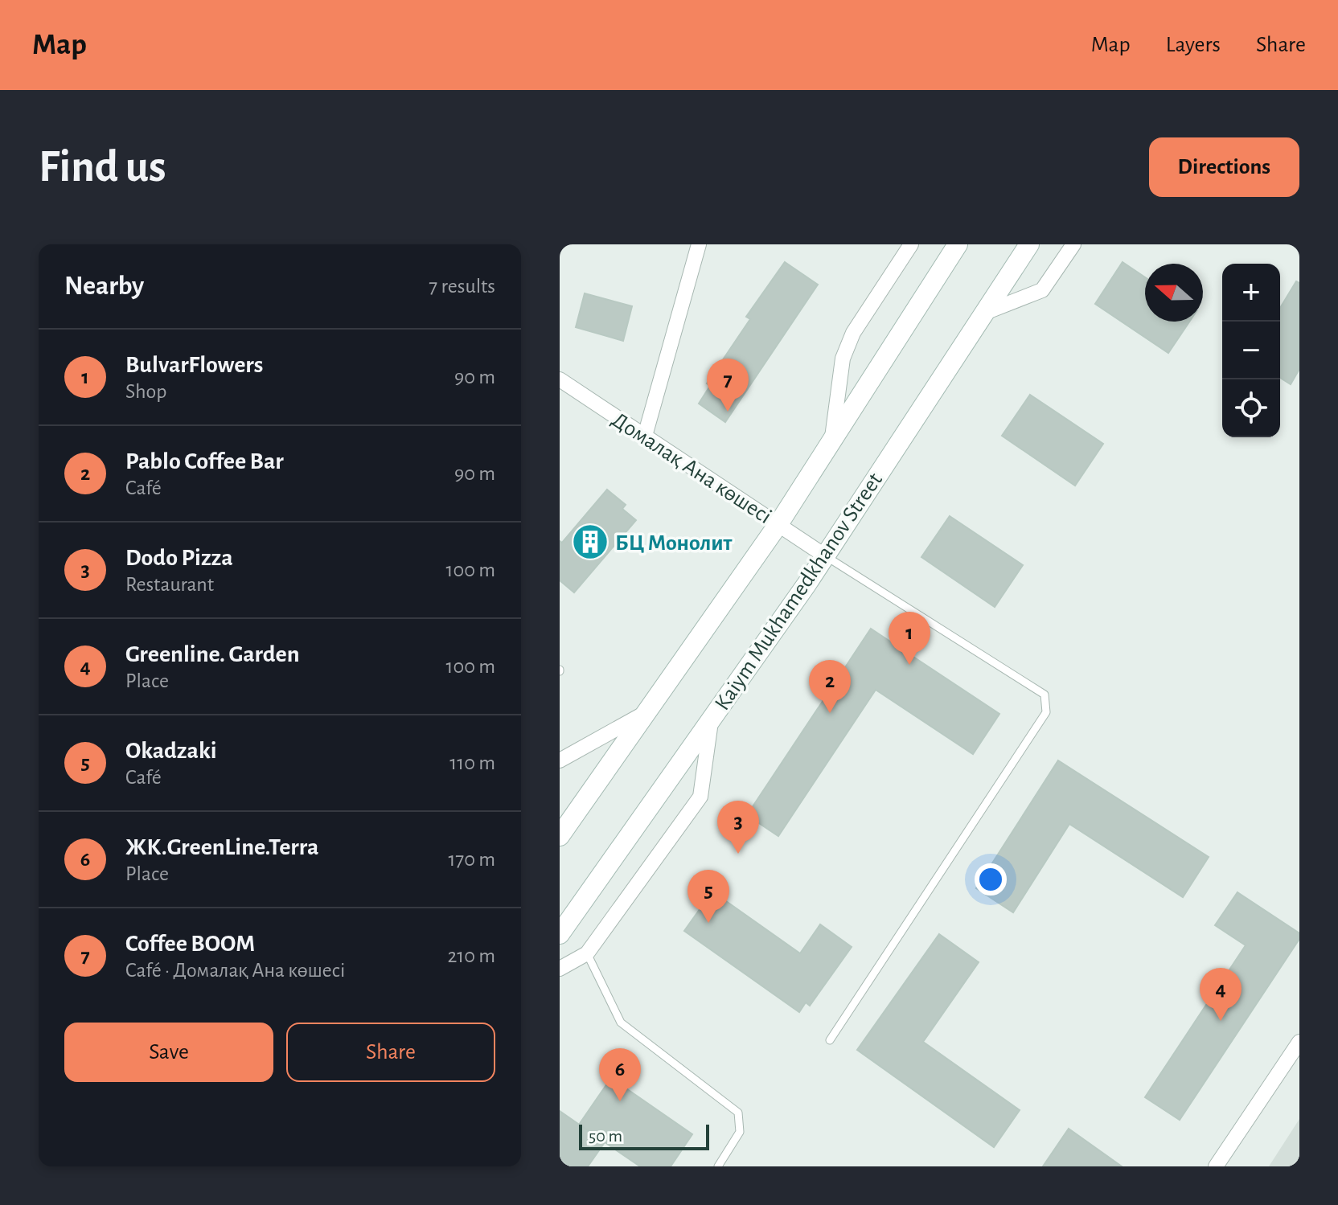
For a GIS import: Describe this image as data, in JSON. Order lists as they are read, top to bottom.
{
  "streets": {
    "main road": ["Kaiym Mukhamedkhanov Street"],
    "street": ["Домалақ Ана көшесі"]
  },
  "crossings": [
    ["Домалақ Ана көшесі", "Kaiym Mukhamedkhanov Street"]
  ],
  "places": {
    "building": ["БЦ Монолит"]
  },
  "scale_bar": "50 m",
  "north": "left",
  "page": {
    "header": "Map",
    "nav": ["Map", "Layers", "Share"],
    "buttons": [
      "Directions",
      ["Save", "Share"]
    ],
    "title": "Find us",
    "heading": ["Nearby", "7 results"],
    "map_buttons": ["+", "−"],
    "list": [
      {
        "mark": "1",
        "name": "BulvarFlowers",
        "note": "Shop",
        "value": "90 m"
      },
      {
        "mark": "2",
        "name": "Pablo Coffee Bar",
        "note": "Café",
        "value": "90 m"
      },
      {
        "mark": "3",
        "name": "Dodo Pizza",
        "note": "Restaurant",
        "value": "100 m"
      },
      {
        "mark": "4",
        "name": "Greenline. Garden",
        "note": "Place",
        "value": "100 m"
      },
      {
        "mark": "5",
        "name": "Okadzaki",
        "note": "Café",
        "value": "110 m"
      },
      {
        "mark": "6",
        "name": "ЖК.GreenLine.Terra",
        "note": "Place",
        "value": "170 m"
      },
      {
        "mark": "7",
        "name": "Coffee BOOM",
        "note": "Café · Домалақ Ана көшесі",
        "value": "210 m"
      }
    ],
    "pins": [
      "7",
      "1",
      "2",
      "3",
      "5",
      "4",
      "6"
    ],
    "scale": "50 m"
  }
}
